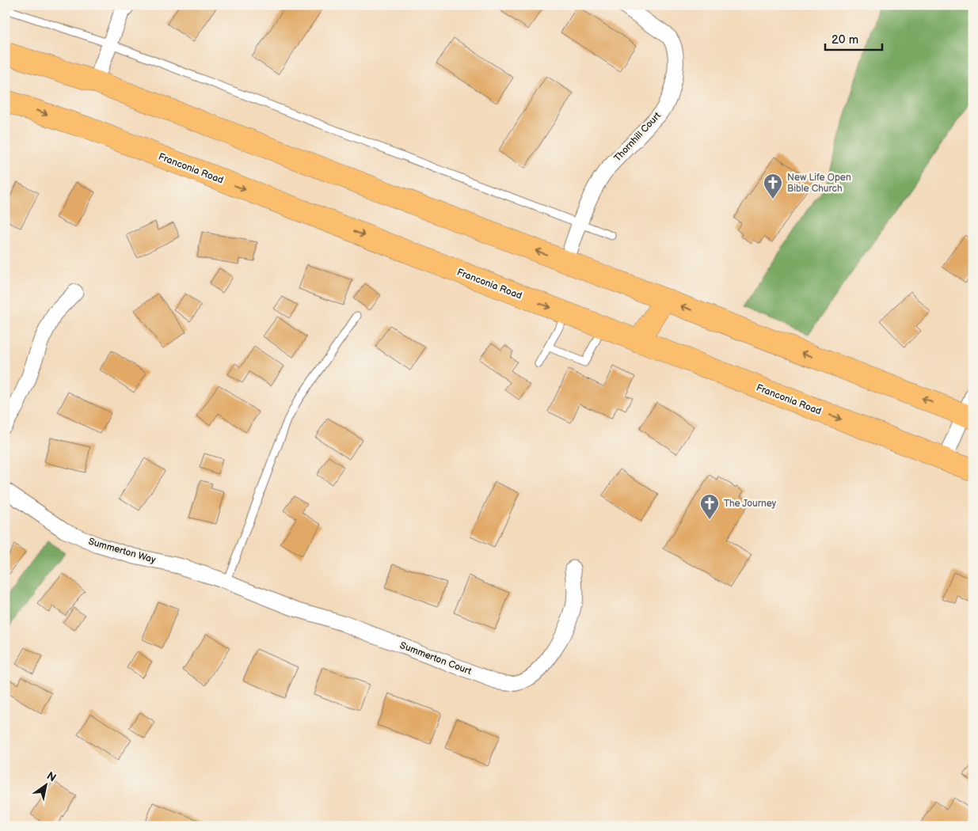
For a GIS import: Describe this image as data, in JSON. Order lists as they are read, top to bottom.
{
  "streets": {
    "main road": ["Franconia Road"],
    "street": ["Thornhill Court", "Summerton Way", "Summerton Court"]
  },
  "crossings": [
    ["Summerton Way", "Summerton Court"]
  ],
  "places": {
    "church": ["New Life Open Bible Church", "The Journey"]
  },
  "scale_bar": "20 m",
  "north": "top right"
}
